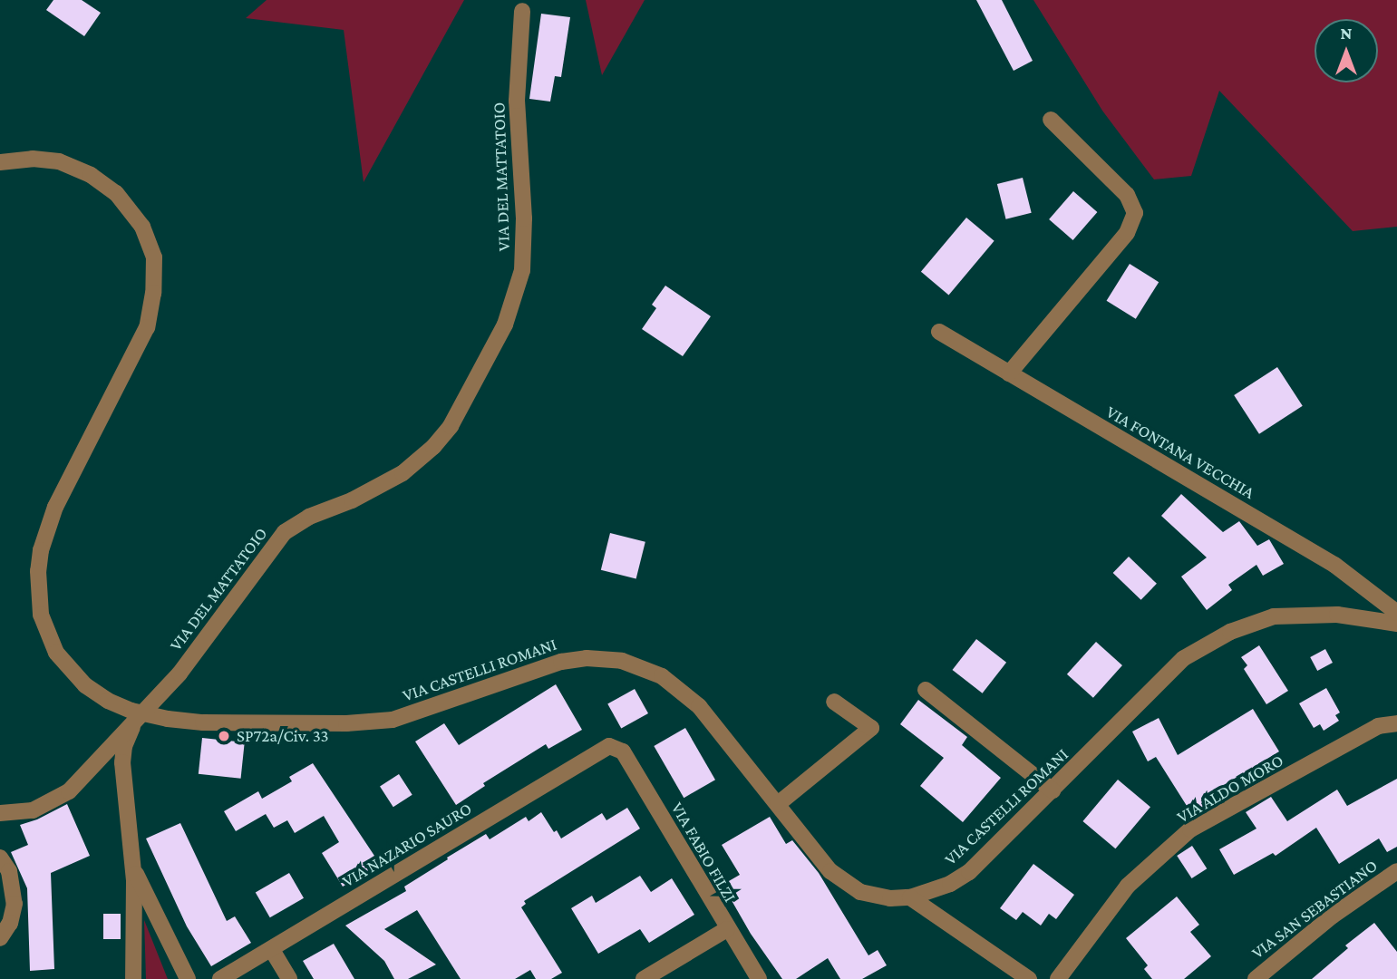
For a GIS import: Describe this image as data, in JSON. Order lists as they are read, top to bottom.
{
  "streets": {
    "street": [
      "VIA DEL MATTATOIO",
      "VIA FONTANA VECCHIA",
      "VIA CASTELLI ROMANI",
      "VIA ALDO MORO",
      "VIA NAZARIO SAURO",
      "VIA FABIO FILZI",
      "VIA SAN SEBASTIANO"
    ]
  },
  "crossings": [
    ["VIA DEL MATTATOIO", "VIA CASTELLI ROMANI"],
    ["VIA NAZARIO SAURO", "VIA FABIO FILZI"]
  ],
  "places": ["SP72a/Civ. 33"],
  "north": "top"
}
